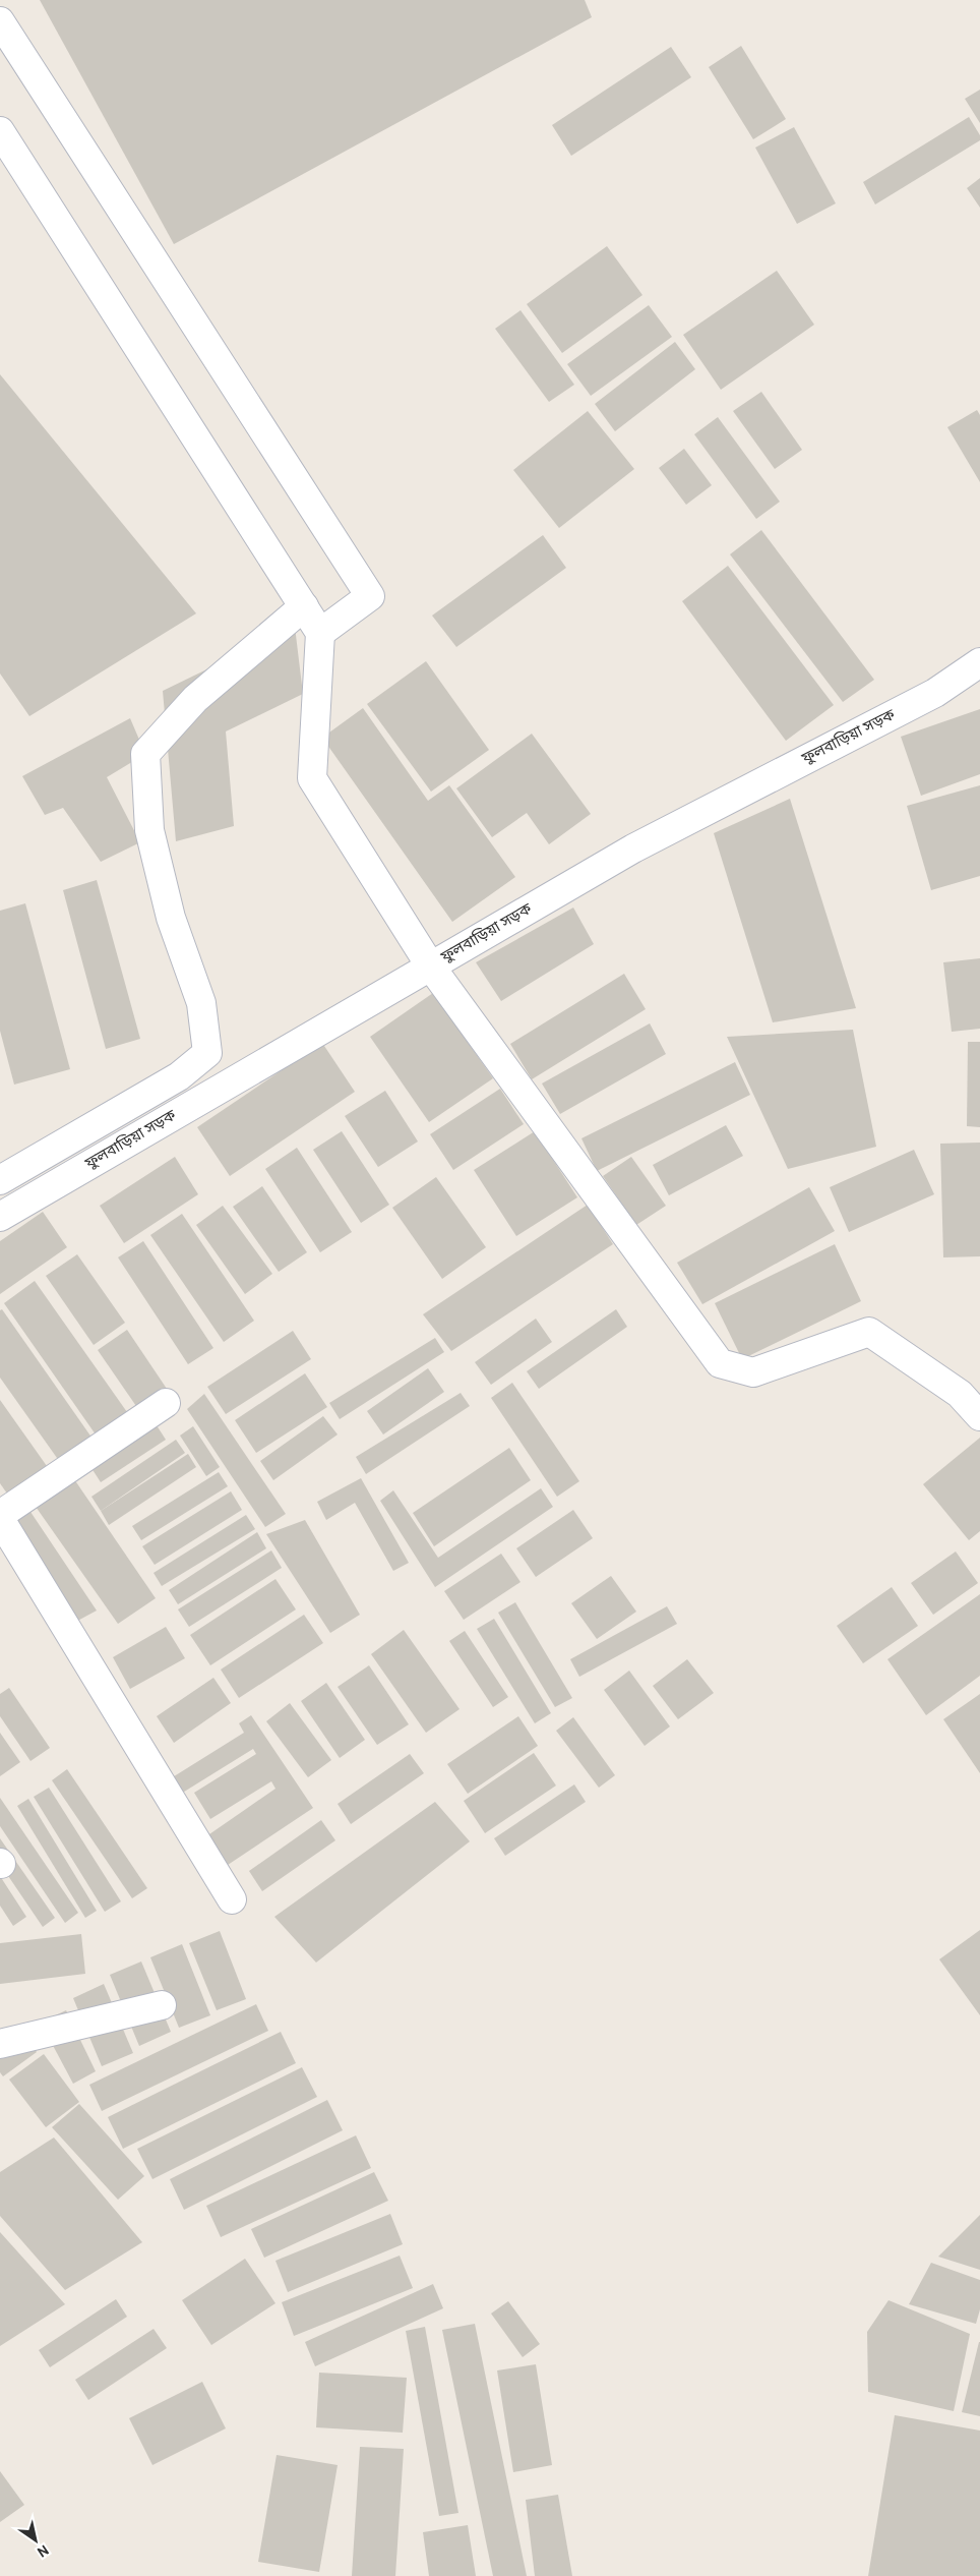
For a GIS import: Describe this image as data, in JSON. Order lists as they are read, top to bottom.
{
  "streets": {
    "street": ["ফুলবাড়িয়া সড়ক"]
  },
  "north": "bottom right"
}
